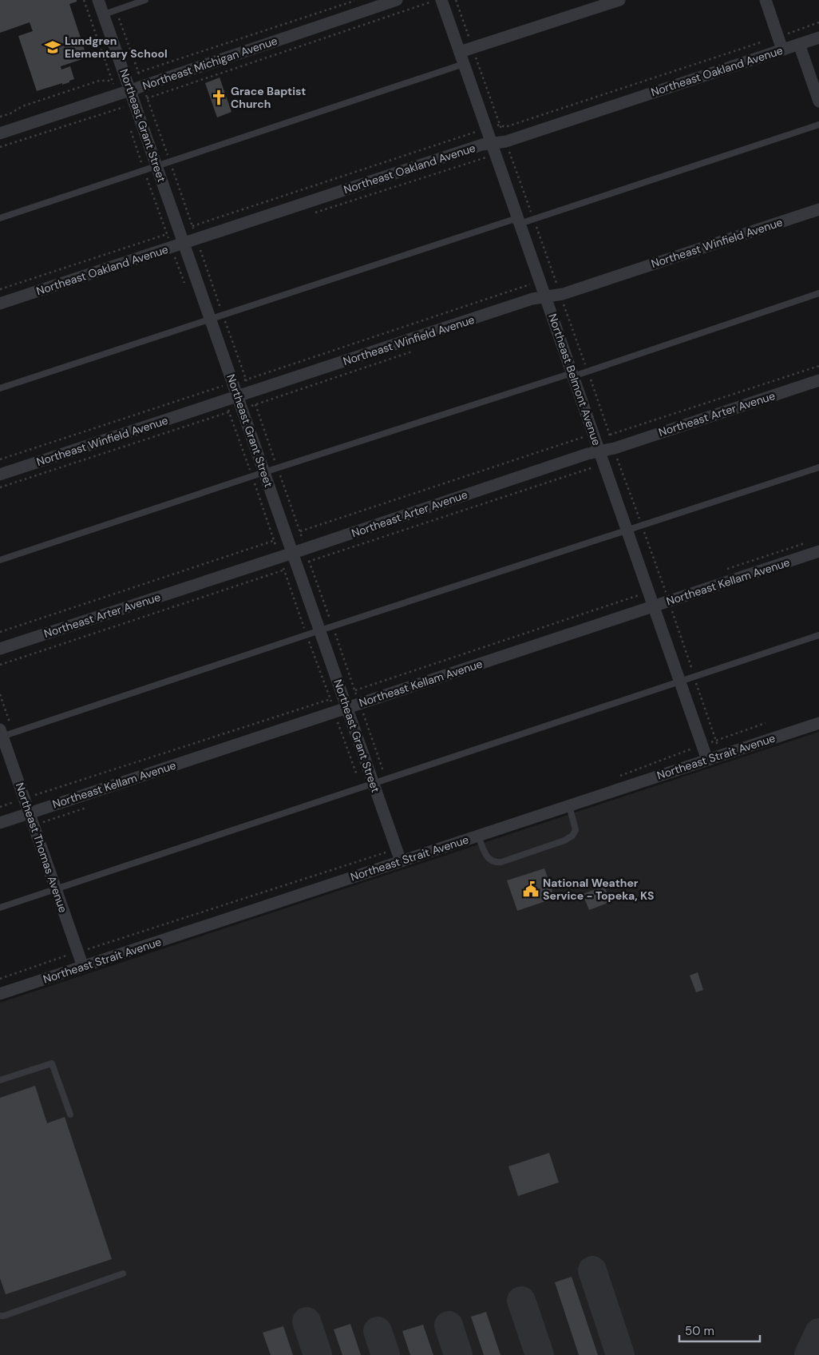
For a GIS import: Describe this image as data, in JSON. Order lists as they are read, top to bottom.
{
  "streets": {
    "street": [
      "Northeast Michigan Avenue",
      "Northeast Oakland Avenue",
      "Northeast Grant Street",
      "Northeast Winfield Avenue",
      "Northeast Belmont Avenue",
      "Northeast Arter Avenue",
      "Northeast Kellam Avenue",
      "Northeast Strait Avenue",
      "Northeast Thomas Avenue"
    ]
  },
  "crossings": [
    ["Northeast Michigan Avenue", "Northeast Grant Street"],
    ["Northeast Oakland Avenue", "Northeast Grant Street"],
    ["Northeast Oakland Avenue", "Northeast Belmont Avenue"],
    ["Northeast Grant Street", "Northeast Winfield Avenue"],
    ["Northeast Grant Street", "Northeast Arter Avenue"],
    ["Northeast Grant Street", "Northeast Kellam Avenue"],
    ["Northeast Grant Street", "Northeast Strait Avenue"],
    ["Northeast Winfield Avenue", "Northeast Belmont Avenue"],
    ["Northeast Belmont Avenue", "Northeast Arter Avenue"],
    ["Northeast Belmont Avenue", "Northeast Kellam Avenue"],
    ["Northeast Belmont Avenue", "Northeast Strait Avenue"],
    ["Northeast Kellam Avenue", "Northeast Thomas Avenue"],
    ["Northeast Strait Avenue", "Northeast Thomas Avenue"]
  ],
  "places": {
    "school or university": ["Lundgren Elementary School"],
    "church": ["Grace Baptist Church"],
    "public building": ["National Weather Service - Topeka, KS"]
  },
  "scale_bar": "50 m"
}
